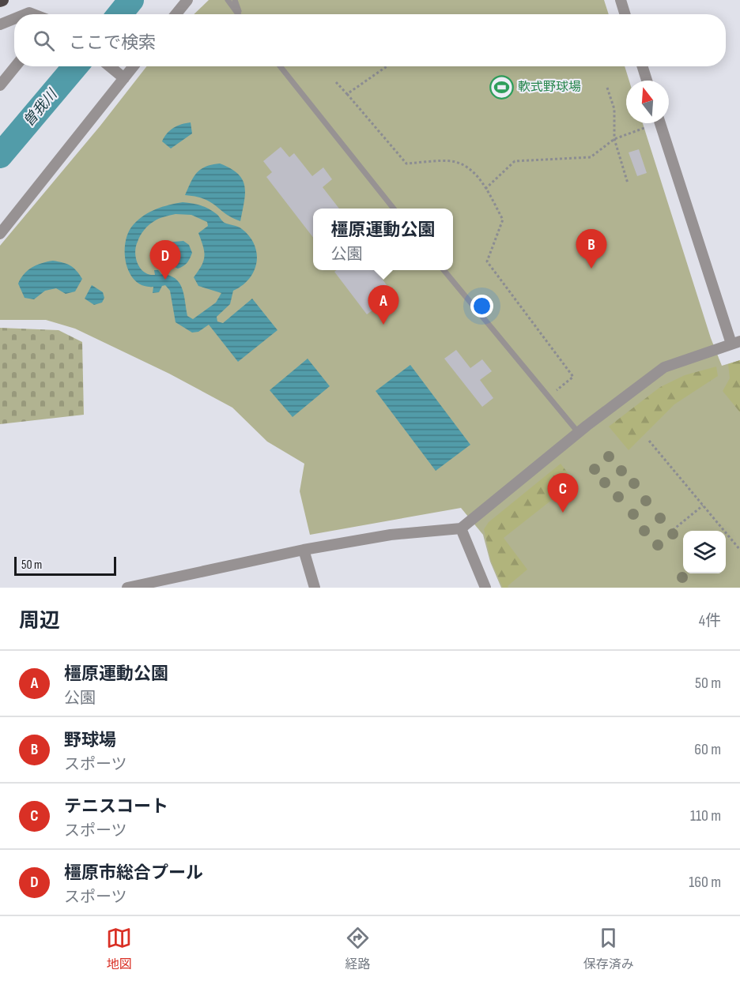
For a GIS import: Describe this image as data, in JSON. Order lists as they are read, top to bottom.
{
  "water": ["曽我川"],
  "places": {
    "sports": ["軟式野球場"]
  },
  "scale_bar": "50 m",
  "north": "top",
  "page": {
    "search": "ここで検索",
    "popup": ["橿原運動公園", "公園"],
    "pins": [
      "B",
      "D",
      "A",
      "C"
    ],
    "scale": "50 m",
    "heading": ["周辺", "4件"],
    "list": [
      {
        "mark": "A",
        "name": "橿原運動公園",
        "note": "公園",
        "value": "50 m"
      },
      {
        "mark": "B",
        "name": "野球場",
        "note": "スポーツ",
        "value": "60 m"
      },
      {
        "mark": "C",
        "name": "テニスコート",
        "note": "スポーツ",
        "value": "110 m"
      },
      {
        "mark": "D",
        "name": "橿原市総合プール",
        "note": "スポーツ",
        "value": "160 m"
      }
    ],
    "nav": ["地図", "経路", "保存済み"]
  }
}
